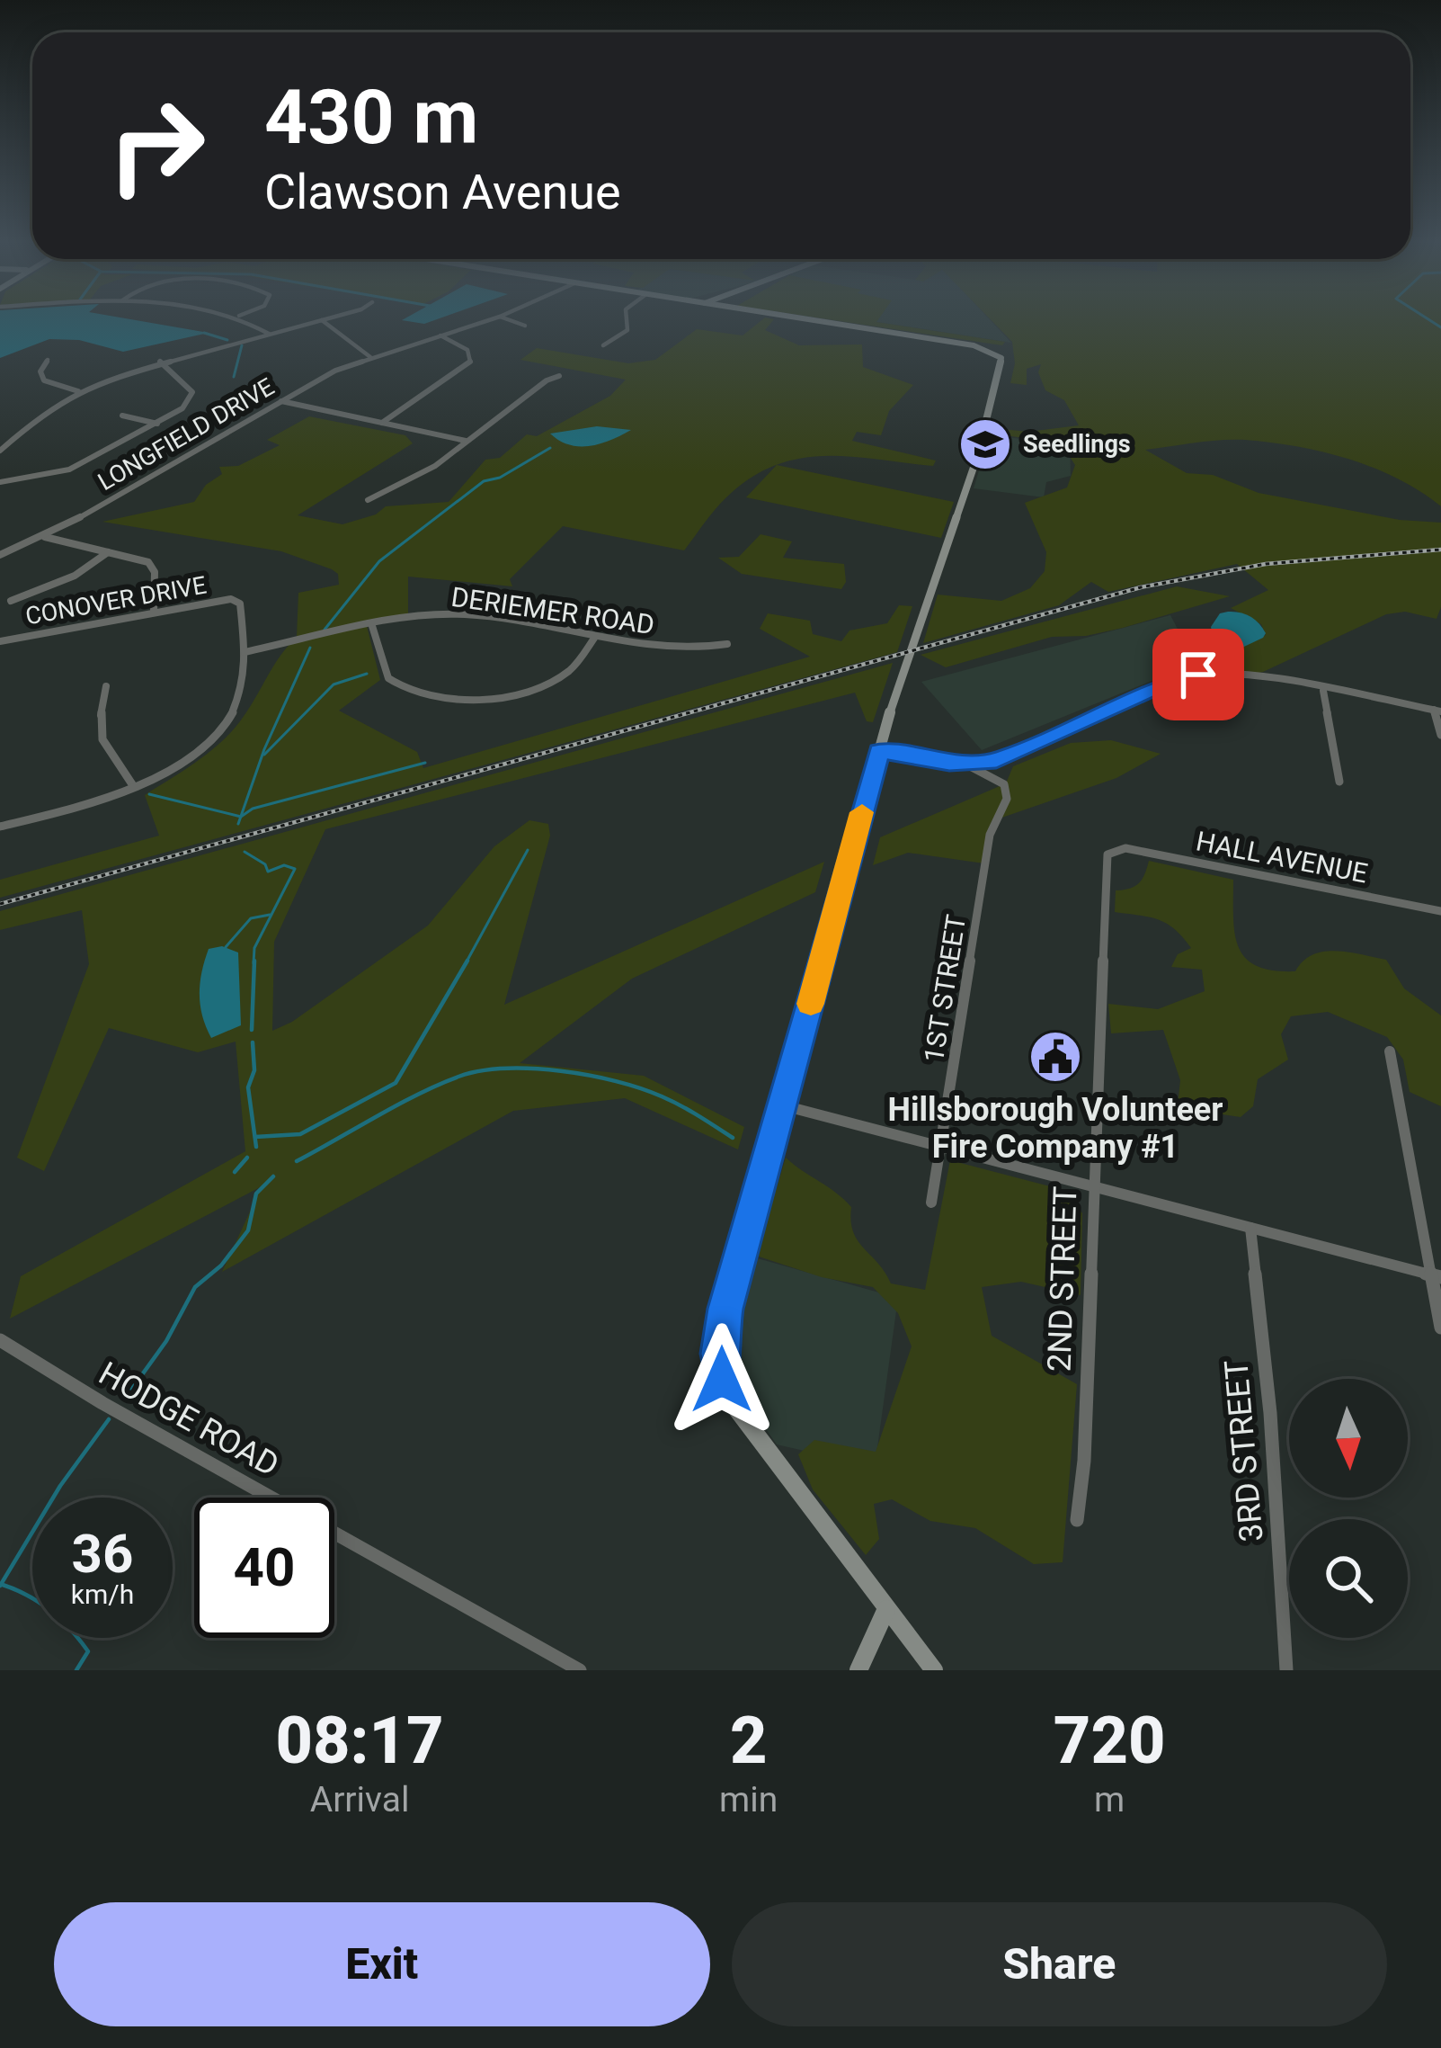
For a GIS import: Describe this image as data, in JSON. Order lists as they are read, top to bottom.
{
  "streets": {
    "street": [
      "LONGFIELD DRIVE",
      "CONOVER DRIVE",
      "DERIEMER ROAD",
      "HALL AVENUE",
      "1ST STREET",
      "2ND STREET",
      "HODGE ROAD",
      "3RD STREET"
    ]
  },
  "crossings": [
    ["CONOVER DRIVE", "DERIEMER ROAD"],
    ["HALL AVENUE", "2ND STREET"]
  ],
  "places": {
    "school or university": ["Seedlings"],
    "public building": ["Hillsborough Volunteer Fire Company #1"]
  },
  "north": "bottom",
  "page": {
    "turn": ["430 m", "Clawson Avenue"],
    "speed": "36 km/h",
    "limit": "40",
    "eta": [
      "08:17",
      "Arrival",
      "2",
      "min",
      "720",
      "m"
    ],
    "buttons": ["Exit", "Share"]
  }
}
